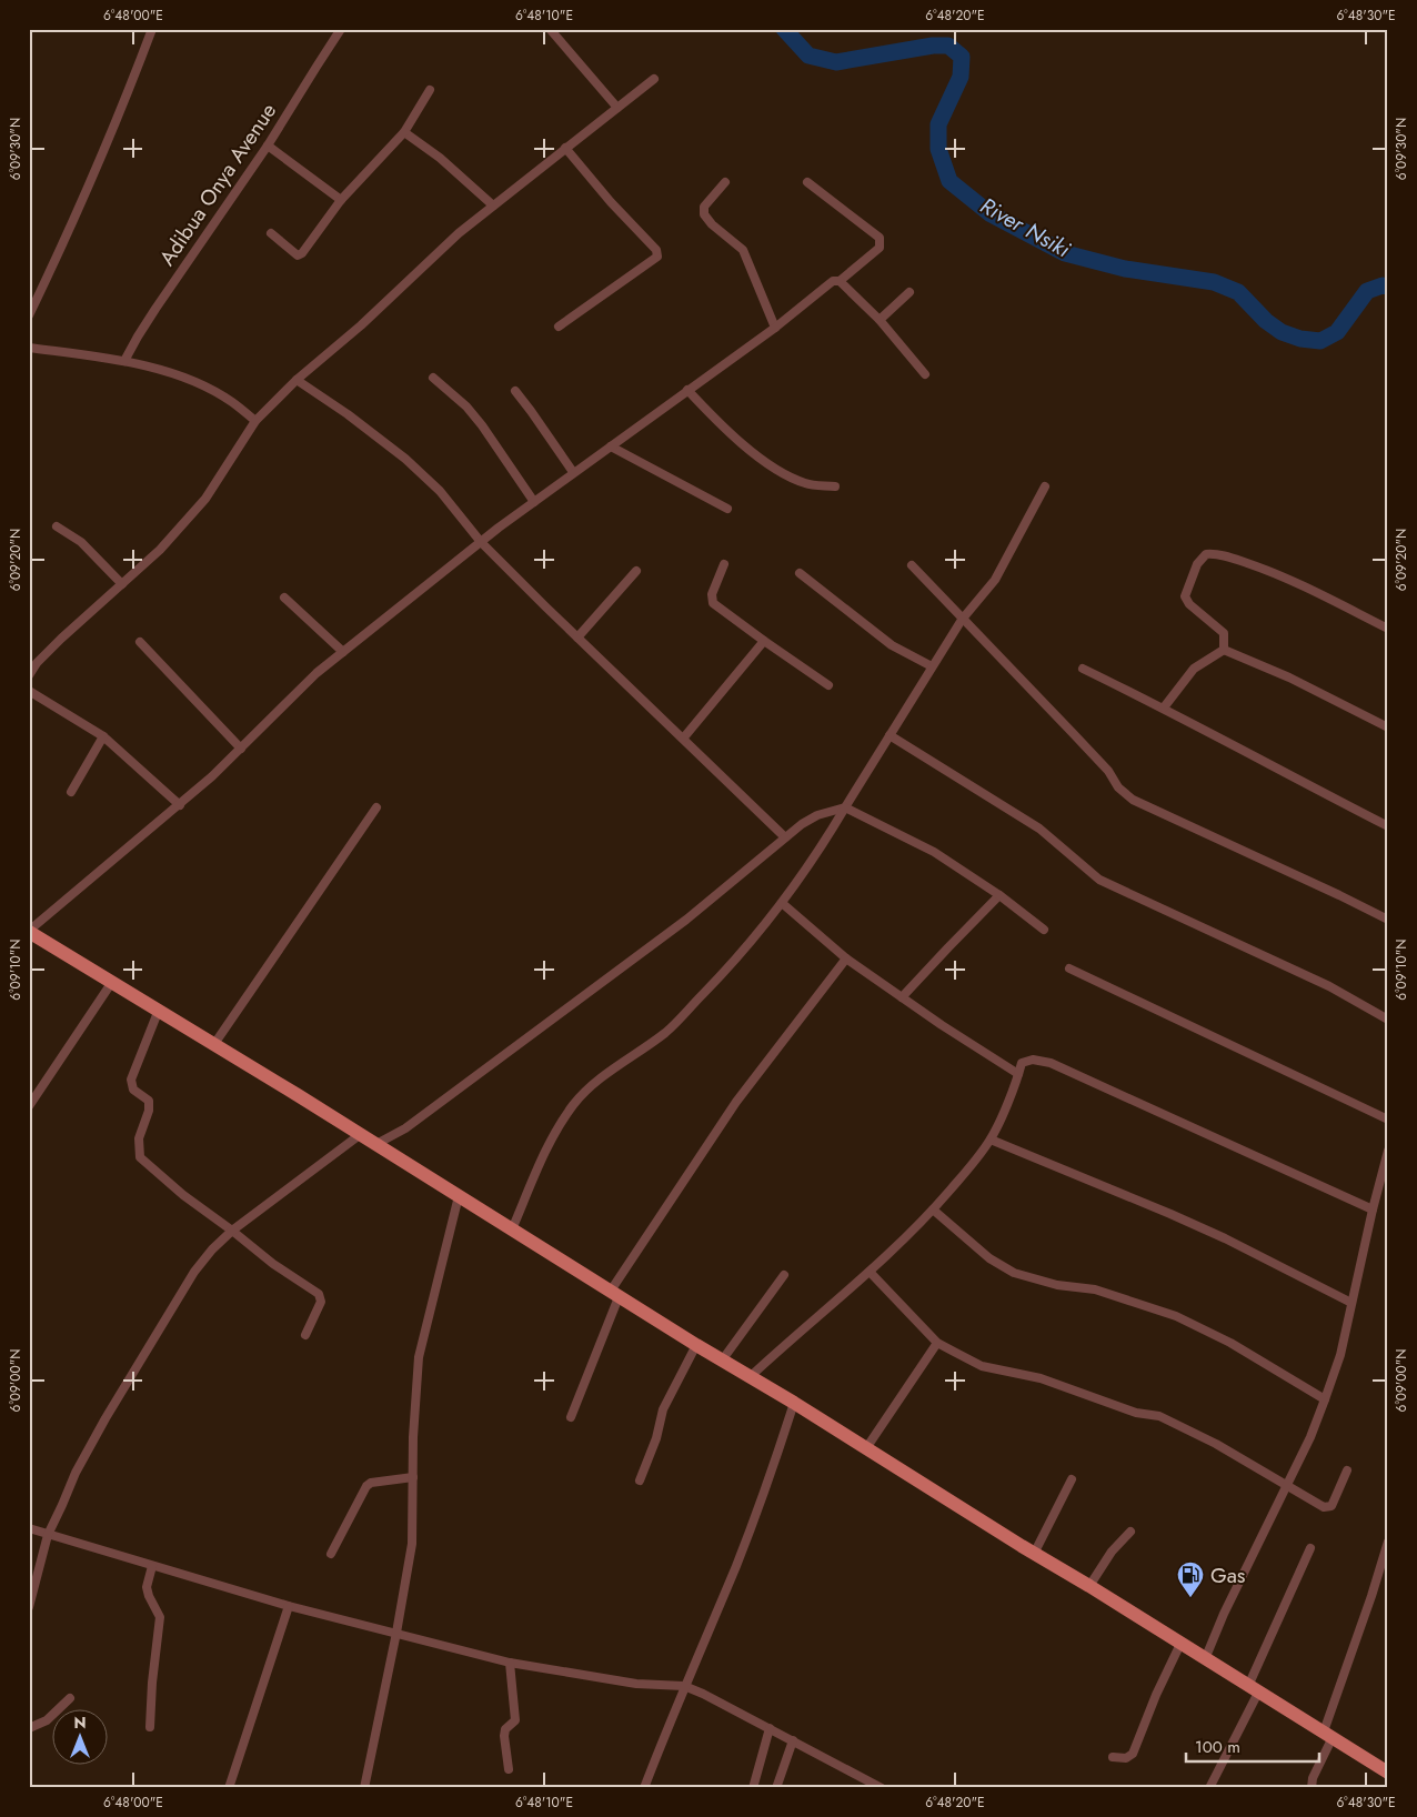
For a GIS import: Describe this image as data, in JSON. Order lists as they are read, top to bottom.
{
  "streets": {
    "street": ["Adibua Onya Avenue"]
  },
  "water": ["River Nsiki"],
  "places": {
    "fuel station": ["Gas"]
  },
  "scale_bar": "100 m",
  "north": "top",
  "coordinates": [
    "6°48'00\"E",
    "6°48'10\"E",
    "6°48'20\"E",
    "6°48'30\"E",
    "6°09'30\"N",
    "6°09'20\"N",
    "6°09'10\"N",
    "6°09'00\"N"
  ]
}
